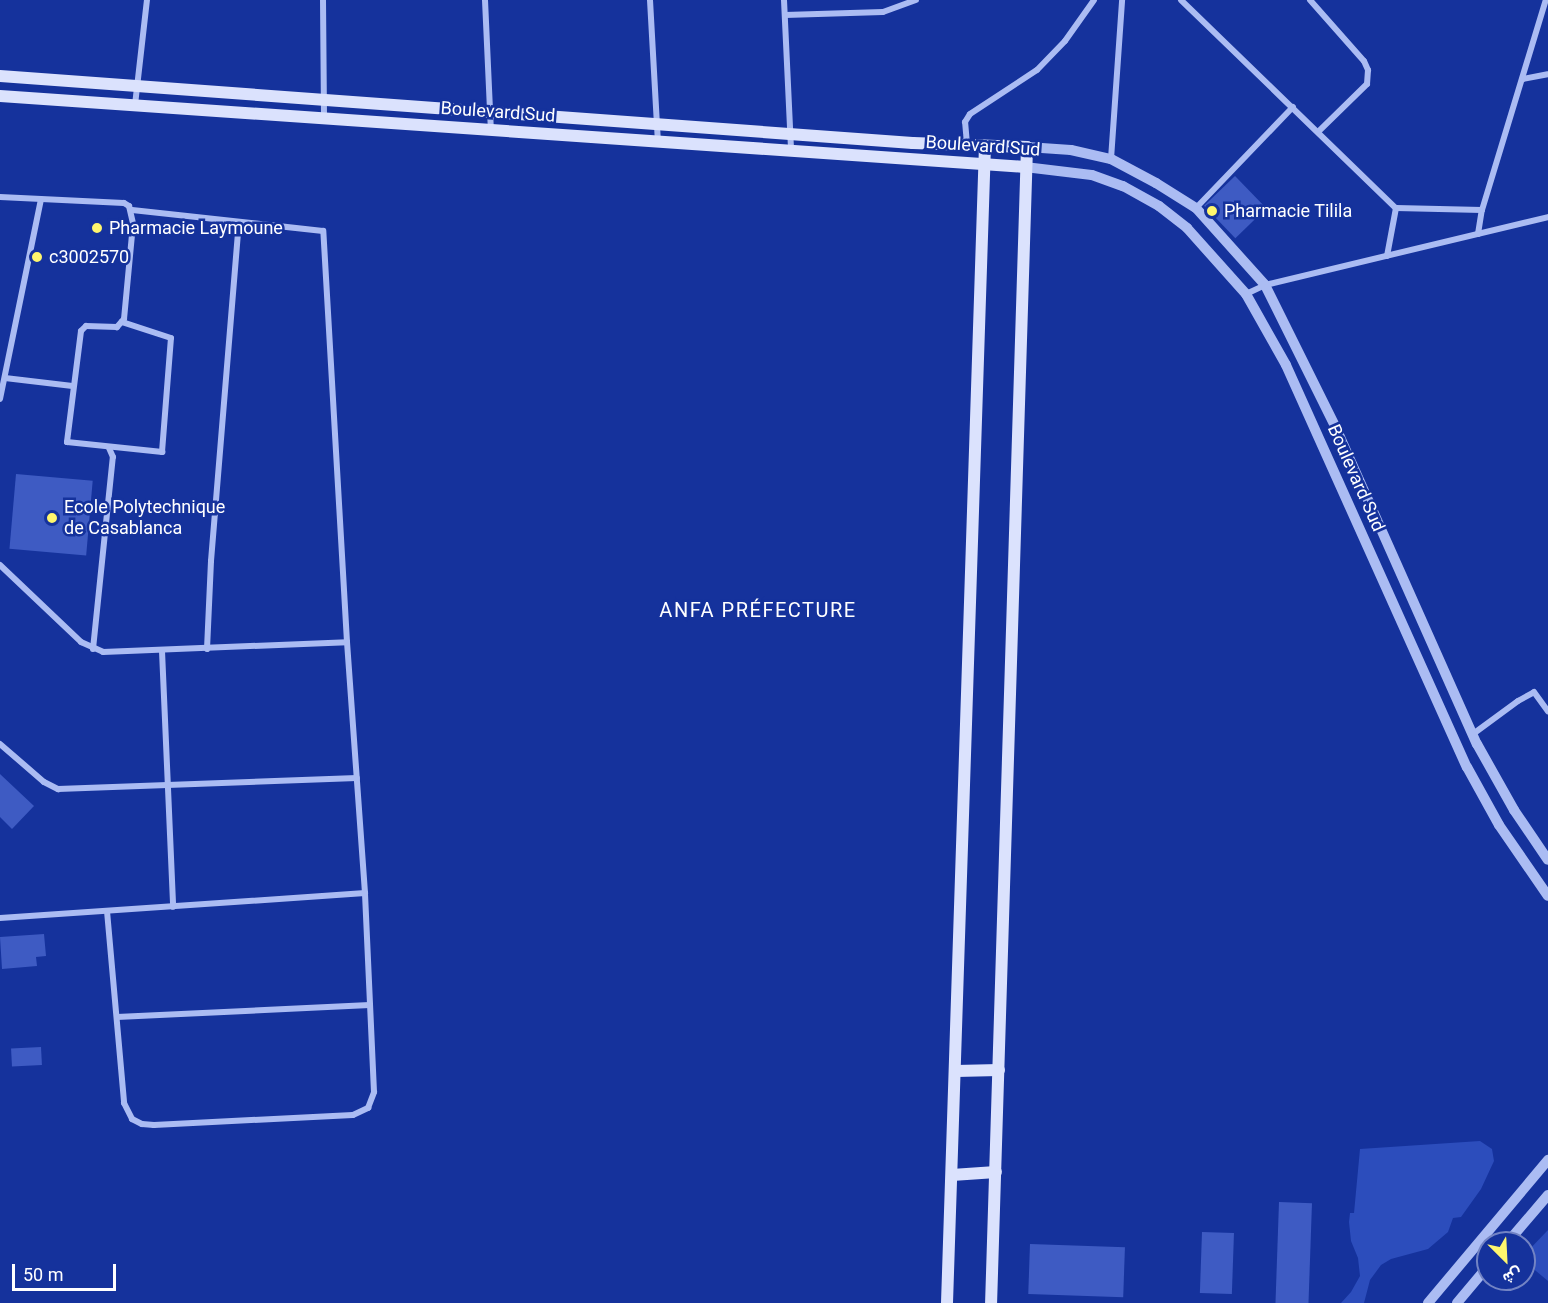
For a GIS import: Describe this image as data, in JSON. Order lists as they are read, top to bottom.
{
  "streets": {
    "main road": ["Boulevard Sud"]
  },
  "districts": ["ANFA PRÉFECTURE"],
  "places": [
    "Pharmacie Tilila",
    "Pharmacie Laymoune",
    "c3002570",
    "Ecole Polytechnique de Casablanca"
  ],
  "scale_bar": "50 m",
  "north": "bottom right"
}
